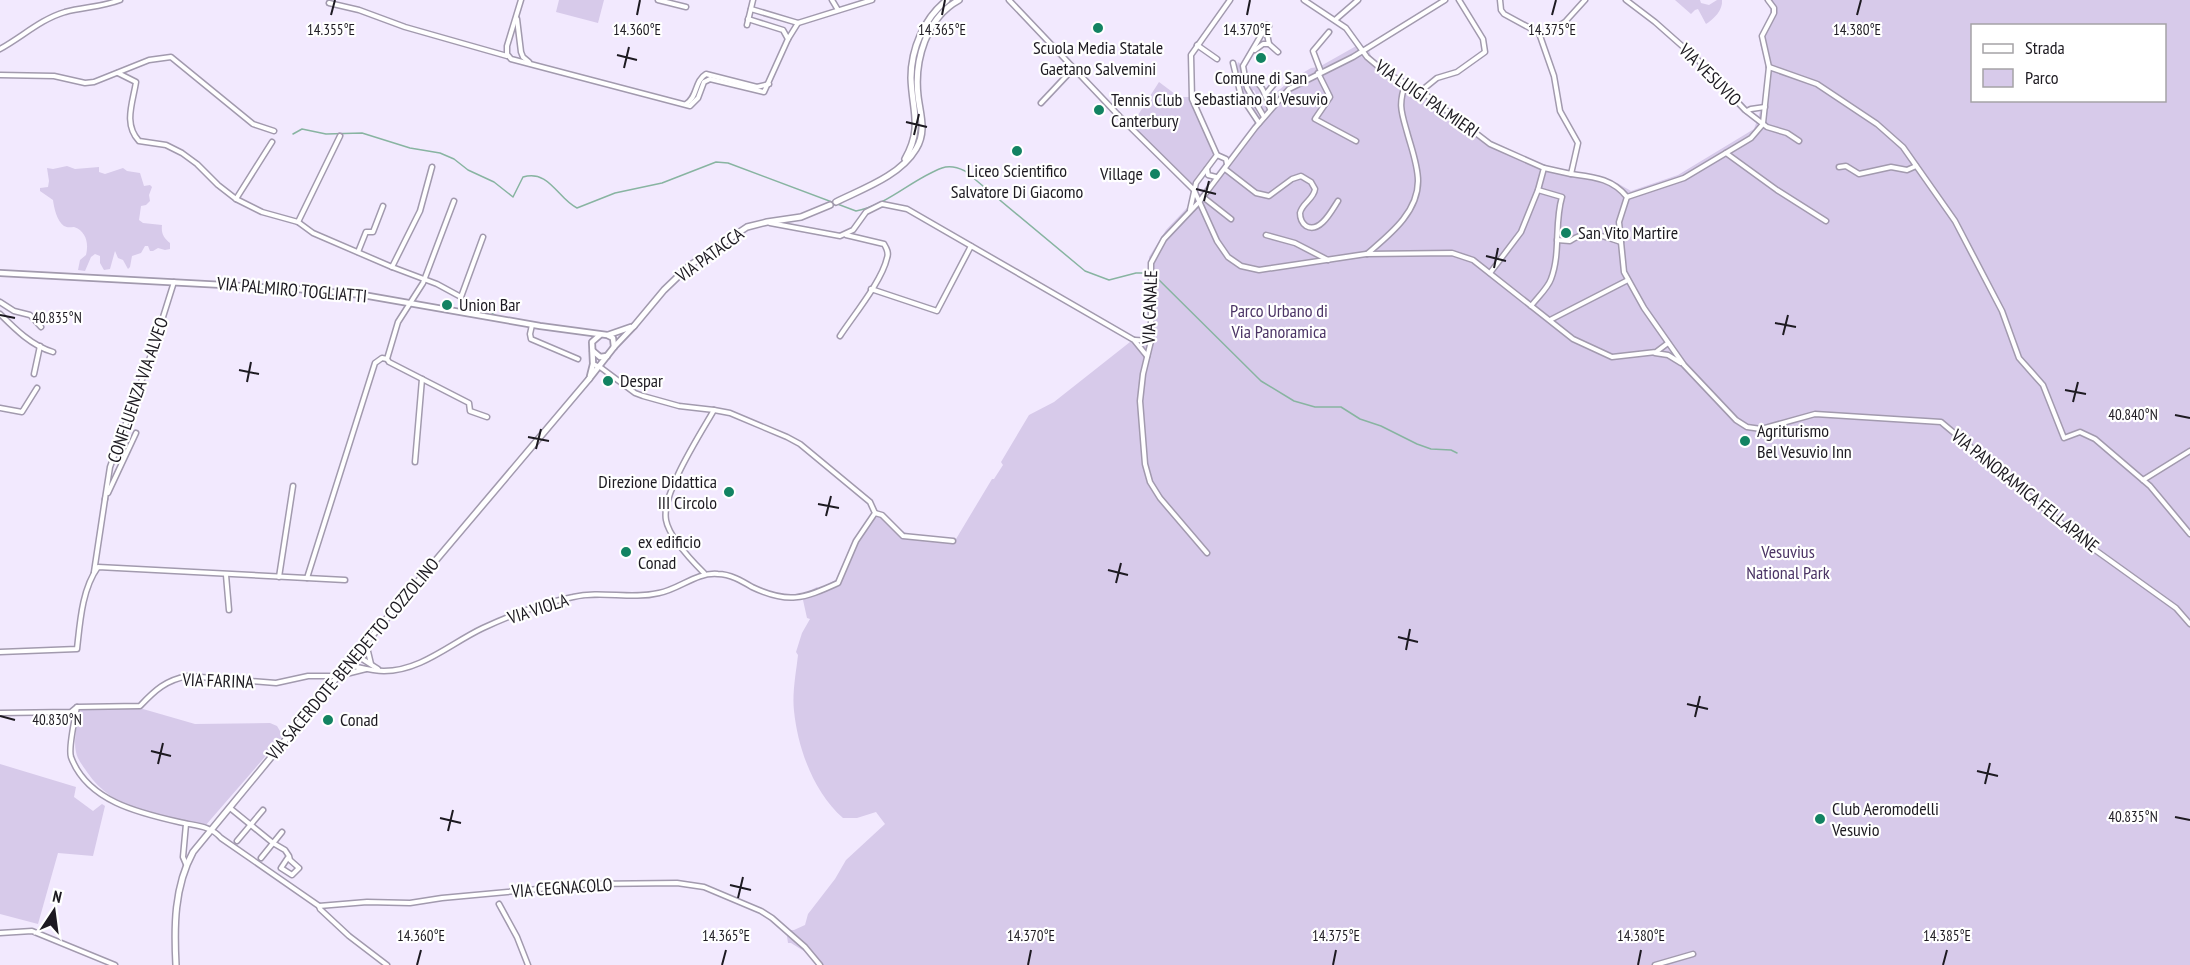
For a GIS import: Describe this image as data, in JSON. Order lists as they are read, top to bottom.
{
  "streets": {
    "main road": ["VIA PATACCA", "VIA SACERDOTE BENEDETTO COZZOLINO"],
    "street": [
      "VIA VESUVIO",
      "VIA LUIGI PALMIERI",
      "VIA PALMIRO TOGLIATTI",
      "VIA CANALE",
      "CONFLUENZA VIA ALVEO",
      "VIA PANORAMICA FELLAPANE",
      "VIA VIOLA",
      "VIA FARINA",
      "VIA CEGNACOLO"
    ]
  },
  "crossings": [
    ["VIA LUIGI PALMIERI", "VIA CANALE"],
    ["VIA PATACCA", "VIA PALMIRO TOGLIATTI"],
    ["VIA PATACCA", "VIA SACERDOTE BENEDETTO COZZOLINO"],
    ["VIA PALMIRO TOGLIATTI", "CONFLUENZA VIA ALVEO"],
    ["VIA PALMIRO TOGLIATTI", "VIA SACERDOTE BENEDETTO COZZOLINO"],
    ["VIA VIOLA", "VIA SACERDOTE BENEDETTO COZZOLINO"],
    ["VIA SACERDOTE BENEDETTO COZZOLINO", "VIA FARINA"]
  ],
  "parks": ["Parco Urbano di Via Panoramica", "Vesuvius National Park"],
  "places": [
    "Scuola Media Statale Gaetano Salvemini",
    "Comune di San Sebastiano al Vesuvio",
    "Tennis Club Canterbury",
    "Liceo Scientifico Salvatore Di Giacomo",
    "Village",
    "San Vito Martire",
    "Union Bar",
    "Despar",
    "Agriturismo Bel Vesuvio Inn",
    "Direzione Didattica III Circolo",
    "ex edificio Conad",
    "Conad",
    "Club Aeromodelli Vesuvio"
  ],
  "legend": ["Strada", "Parco"],
  "north": "top",
  "coordinates": [
    "14.355°E",
    "14.360°E",
    "14.365°E",
    "14.370°E",
    "14.375°E",
    "14.380°E",
    "40.835°N",
    "40.840°N",
    "40.830°N",
    "14.385°E"
  ]
}
